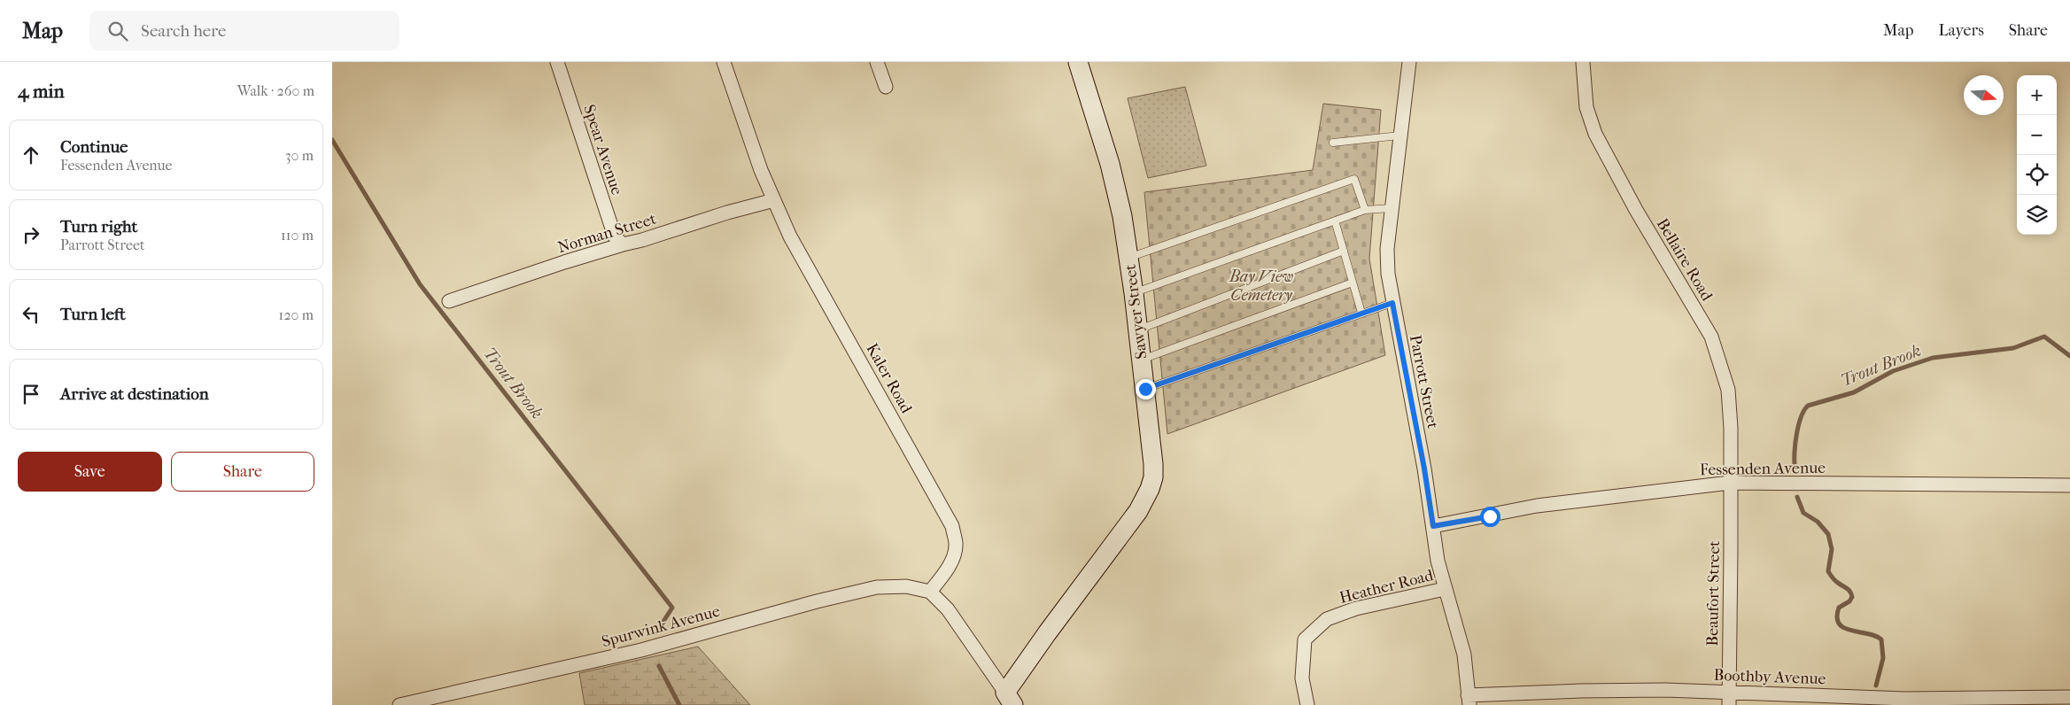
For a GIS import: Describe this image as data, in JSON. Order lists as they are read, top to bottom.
{
  "streets": {
    "street": [
      "Spear Avenue",
      "Norman Street",
      "Bellaire Road",
      "Sawyer Street",
      "Kaler Road",
      "Parrott Street",
      "Fessenden Avenue",
      "Heather Road",
      "Beaufort Street",
      "Spurwink Avenue",
      "Boothby Avenue"
    ]
  },
  "crossings": [
    ["Spear Avenue", "Norman Street"],
    ["Norman Street", "Kaler Road"],
    ["Bellaire Road", "Fessenden Avenue"],
    ["Bellaire Road", "Beaufort Street"],
    ["Kaler Road", "Spurwink Avenue"],
    ["Parrott Street", "Fessenden Avenue"],
    ["Parrott Street", "Heather Road"],
    ["Parrott Street", "Boothby Avenue"],
    ["Fessenden Avenue", "Beaufort Street"],
    ["Beaufort Street", "Boothby Avenue"]
  ],
  "water": ["Trout Brook"],
  "parks": ["Bay View Cemetery"],
  "north": "right",
  "page": {
    "header": "Map",
    "search": "Search here",
    "nav": ["Map", "Layers", "Share"],
    "heading": ["4 min", "Walk · 260 m"],
    "map_buttons": ["+", "−"],
    "list": [
      ["Continue", "Fessenden Avenue", "30 m"],
      ["Turn right", "Parrott Street", "110 m"],
      ["Turn left", "120 m"],
      "Arrive at destination"
    ],
    "buttons": ["Save", "Share"]
  }
}
